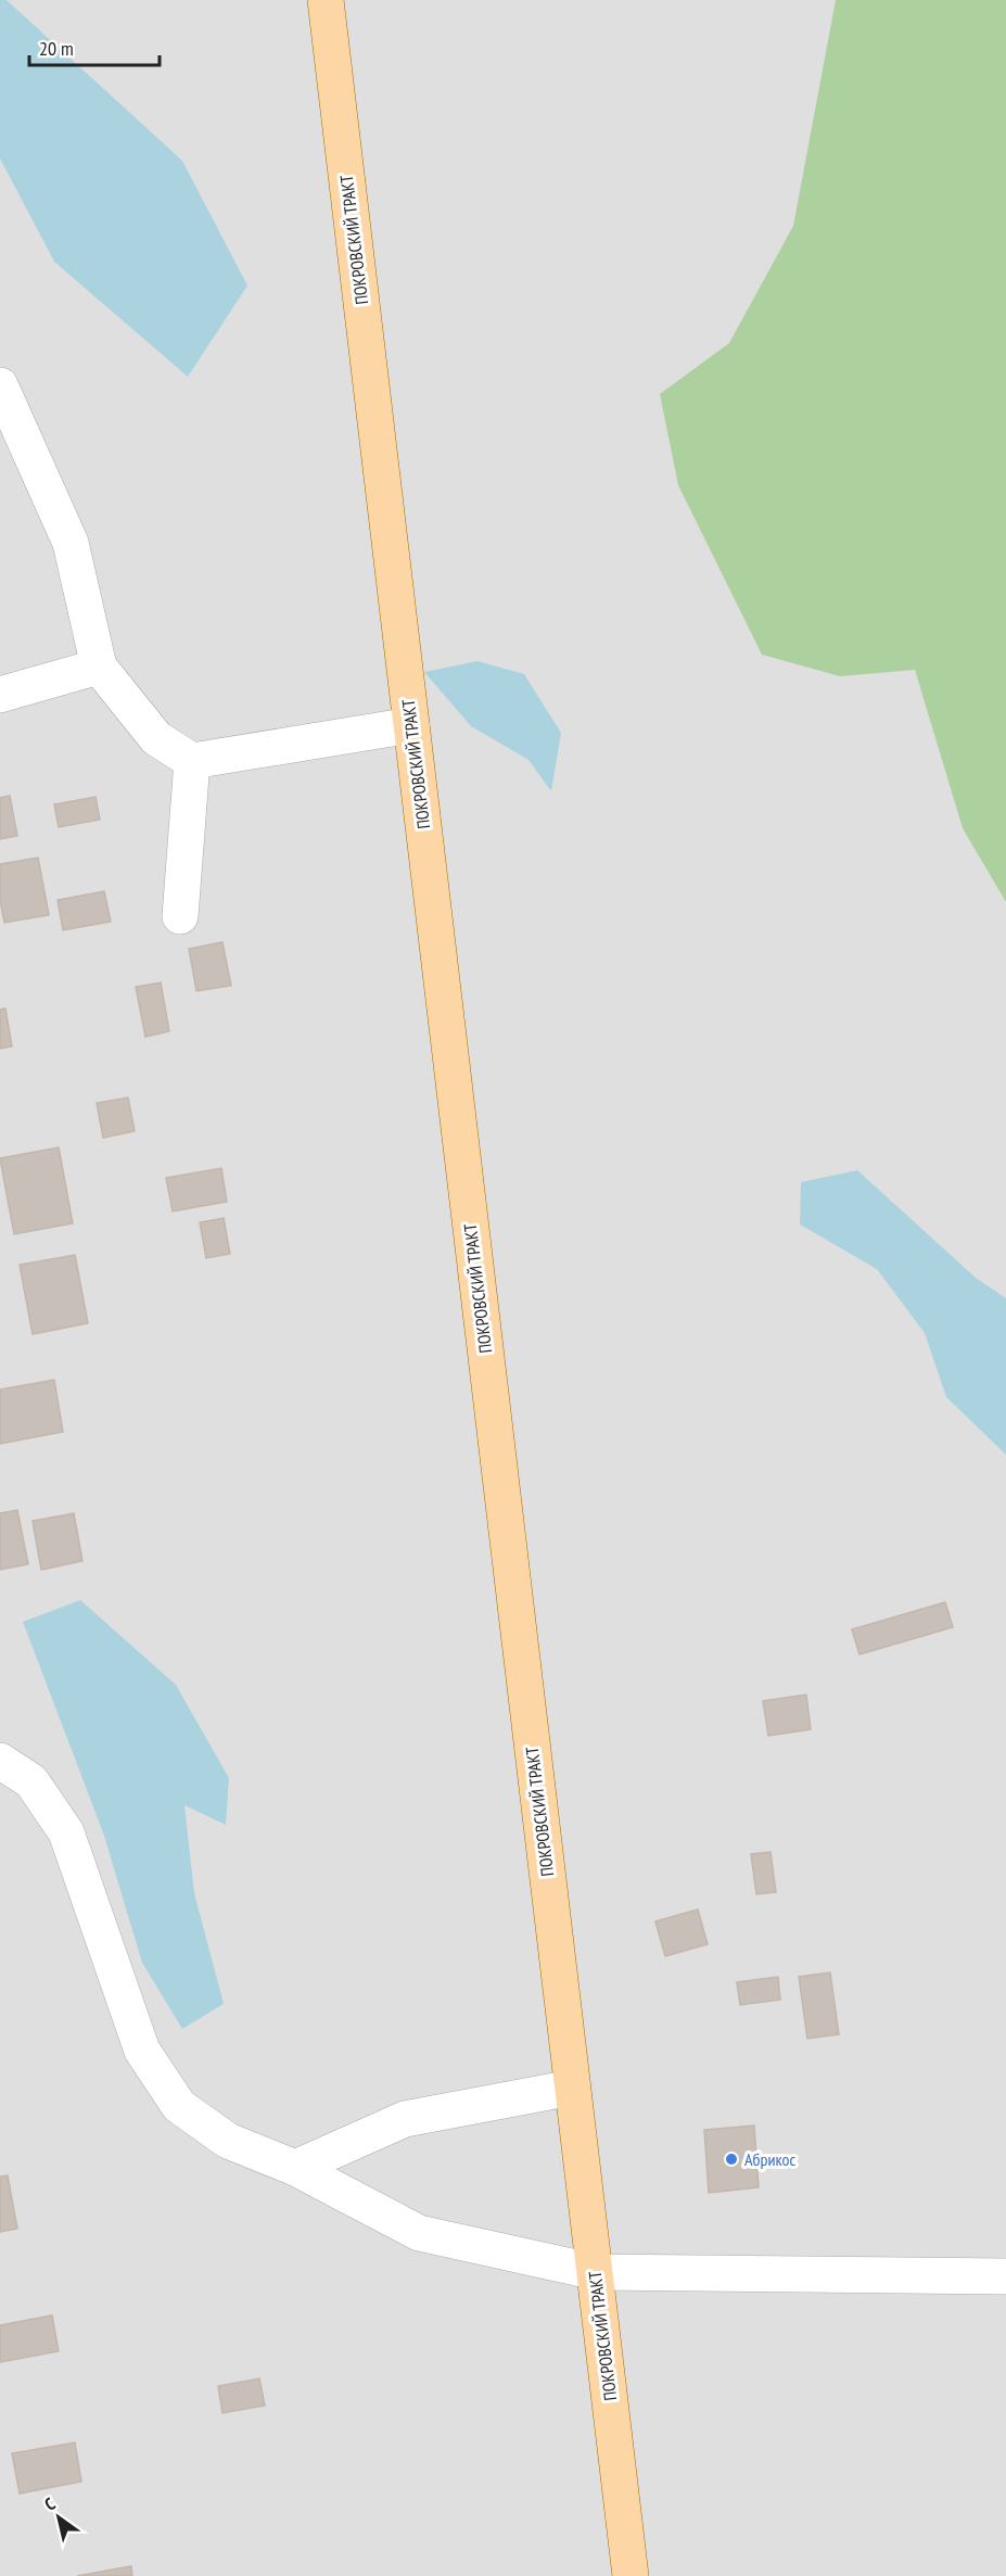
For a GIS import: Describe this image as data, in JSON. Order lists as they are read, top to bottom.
{
  "streets": {
    "main road": ["ПОКРОВСКИЙ ТРАКТ"]
  },
  "places": ["Абрикос"],
  "scale_bar": "20 m",
  "north": "top left"
}
